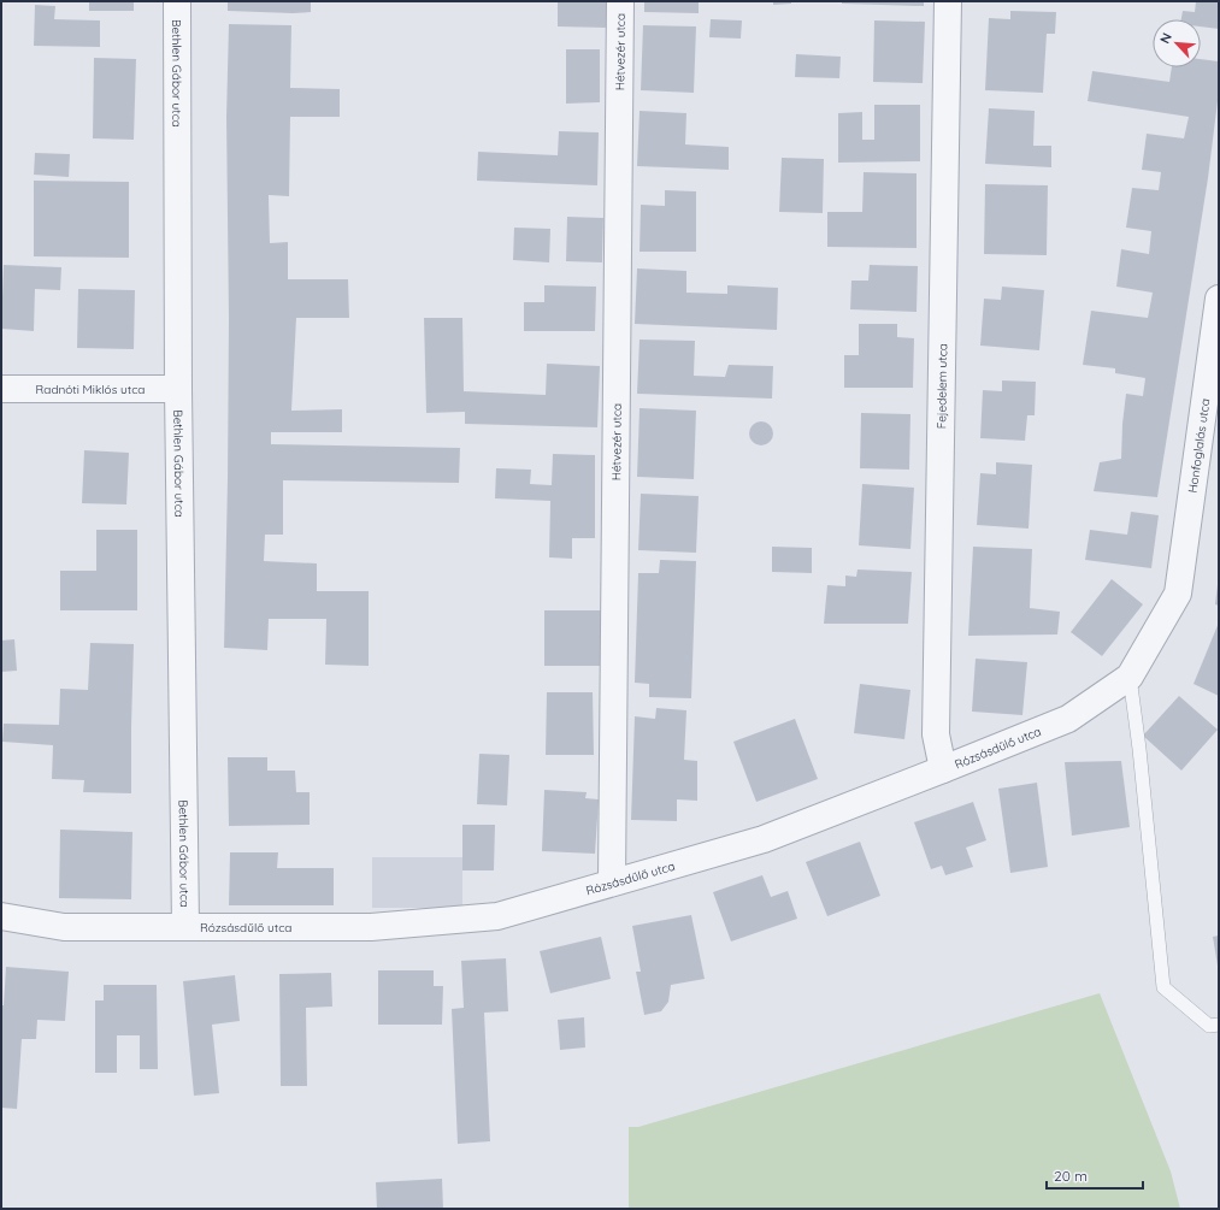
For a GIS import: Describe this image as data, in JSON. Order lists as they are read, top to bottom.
{
  "streets": {
    "street": [
      "Hétvezér utca",
      "Bethlen Gábor utca",
      "Fejedelem utca",
      "Radnóti Miklós utca",
      "Honfoglalás utca",
      "Rózsásdűlő utca"
    ]
  },
  "crossings": [
    ["Hétvezér utca", "Rózsásdűlő utca"],
    ["Bethlen Gábor utca", "Radnóti Miklós utca"],
    ["Bethlen Gábor utca", "Rózsásdűlő utca"],
    ["Fejedelem utca", "Rózsásdűlő utca"],
    ["Honfoglalás utca", "Rózsásdűlő utca"]
  ],
  "scale_bar": "20 m",
  "north": "top left"
}
